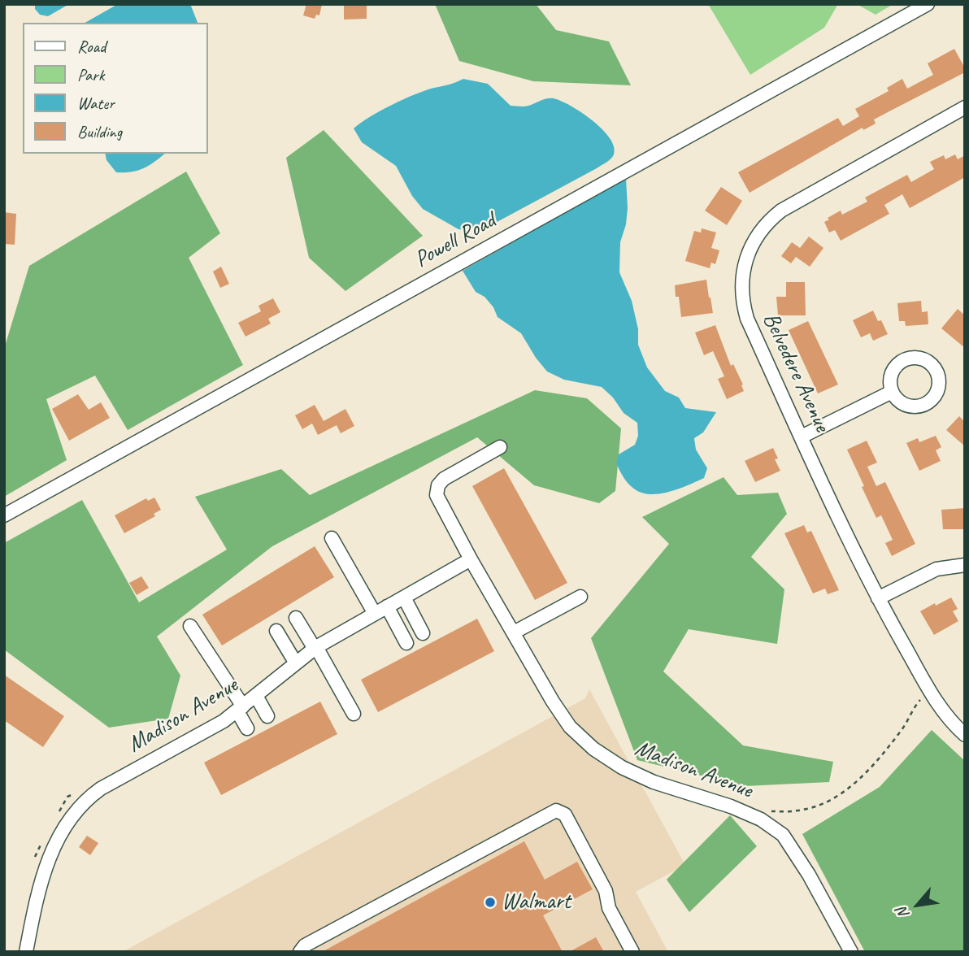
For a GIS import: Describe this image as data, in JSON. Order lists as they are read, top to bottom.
{
  "streets": {
    "street": ["Powell Road", "Belvedere Avenue", "Madison Avenue"]
  },
  "places": ["Walmart"],
  "legend": [
    "Road",
    "Park",
    "Water",
    "Building"
  ],
  "north": "bottom left"
}
